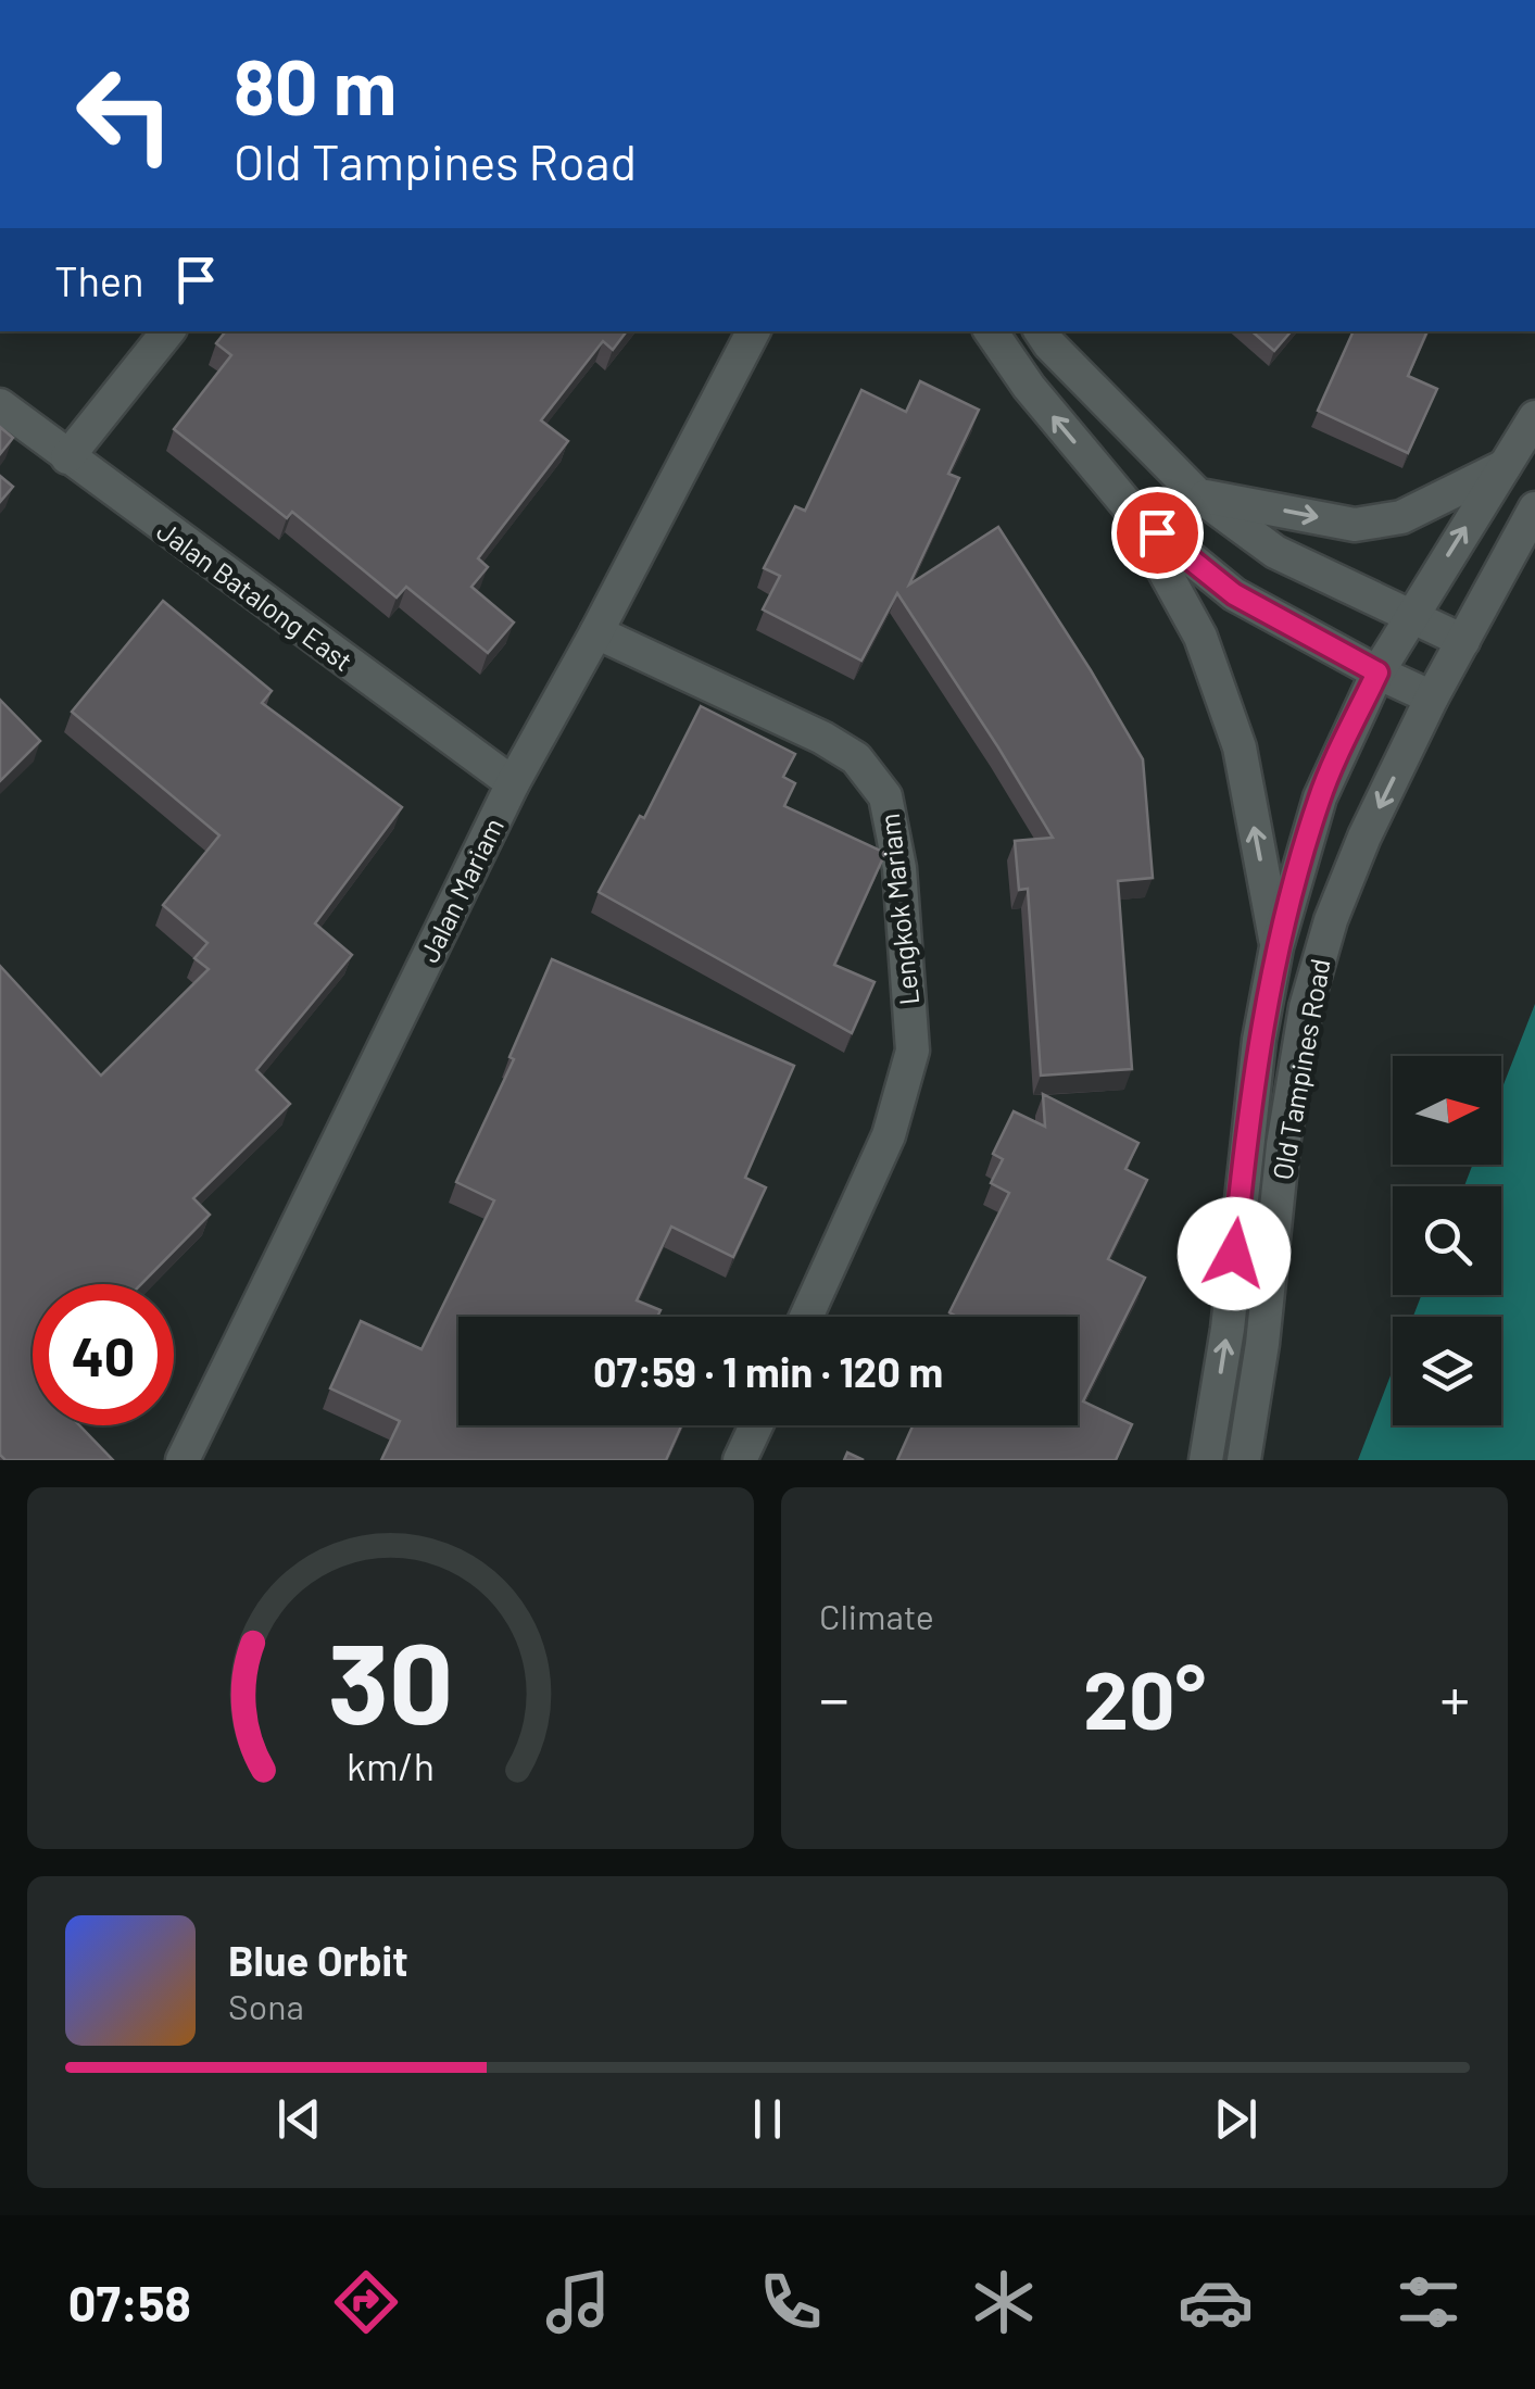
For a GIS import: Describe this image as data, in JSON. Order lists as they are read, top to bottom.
{
  "streets": {
    "street": [
      "Jalan Batalong East",
      "Jalan Mariam",
      "Lengkok Mariam",
      "Old Tampines Road"
    ]
  },
  "crossings": [
    ["Jalan Batalong East", "Jalan Mariam"],
    ["Jalan Mariam", "Lengkok Mariam"]
  ],
  "north": "right",
  "page": {
    "turn": ["80 m", "Old Tampines Road"],
    "then": "Then",
    "limit": "40",
    "trip": "07:59 · 1 min · 120 m",
    "tile": "Climate",
    "heat": ["−", "20°", "+"],
    "song": ["Blue Orbit", "Sona"],
    "tabs": "07:58",
    "gauge": ["30", "km/h"]
  }
}
